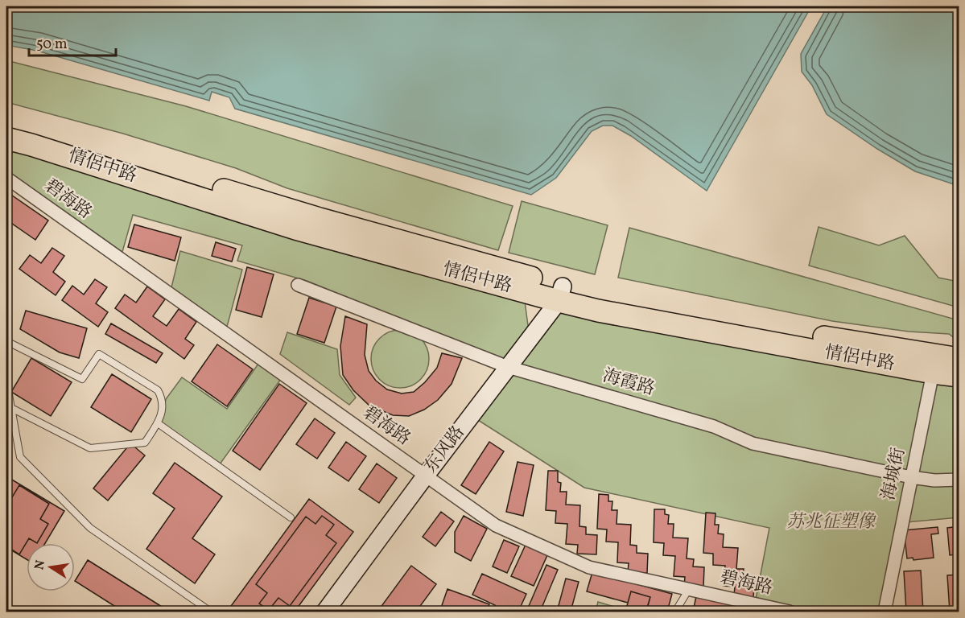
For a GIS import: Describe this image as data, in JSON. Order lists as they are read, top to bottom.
{
  "streets": {
    "highway": ["情侶中路"],
    "street": [
      "碧海路",
      "海霞路",
      "东风路",
      "海城街"
    ]
  },
  "crossings": [
    ["情侶中路", "东风路"],
    ["情侶中路", "海城街"],
    ["碧海路", "东风路"],
    ["海霞路", "东风路"],
    ["海霞路", "海城街"]
  ],
  "parks": ["苏兆征塑像"],
  "scale_bar": "50 m",
  "north": "left"
}
